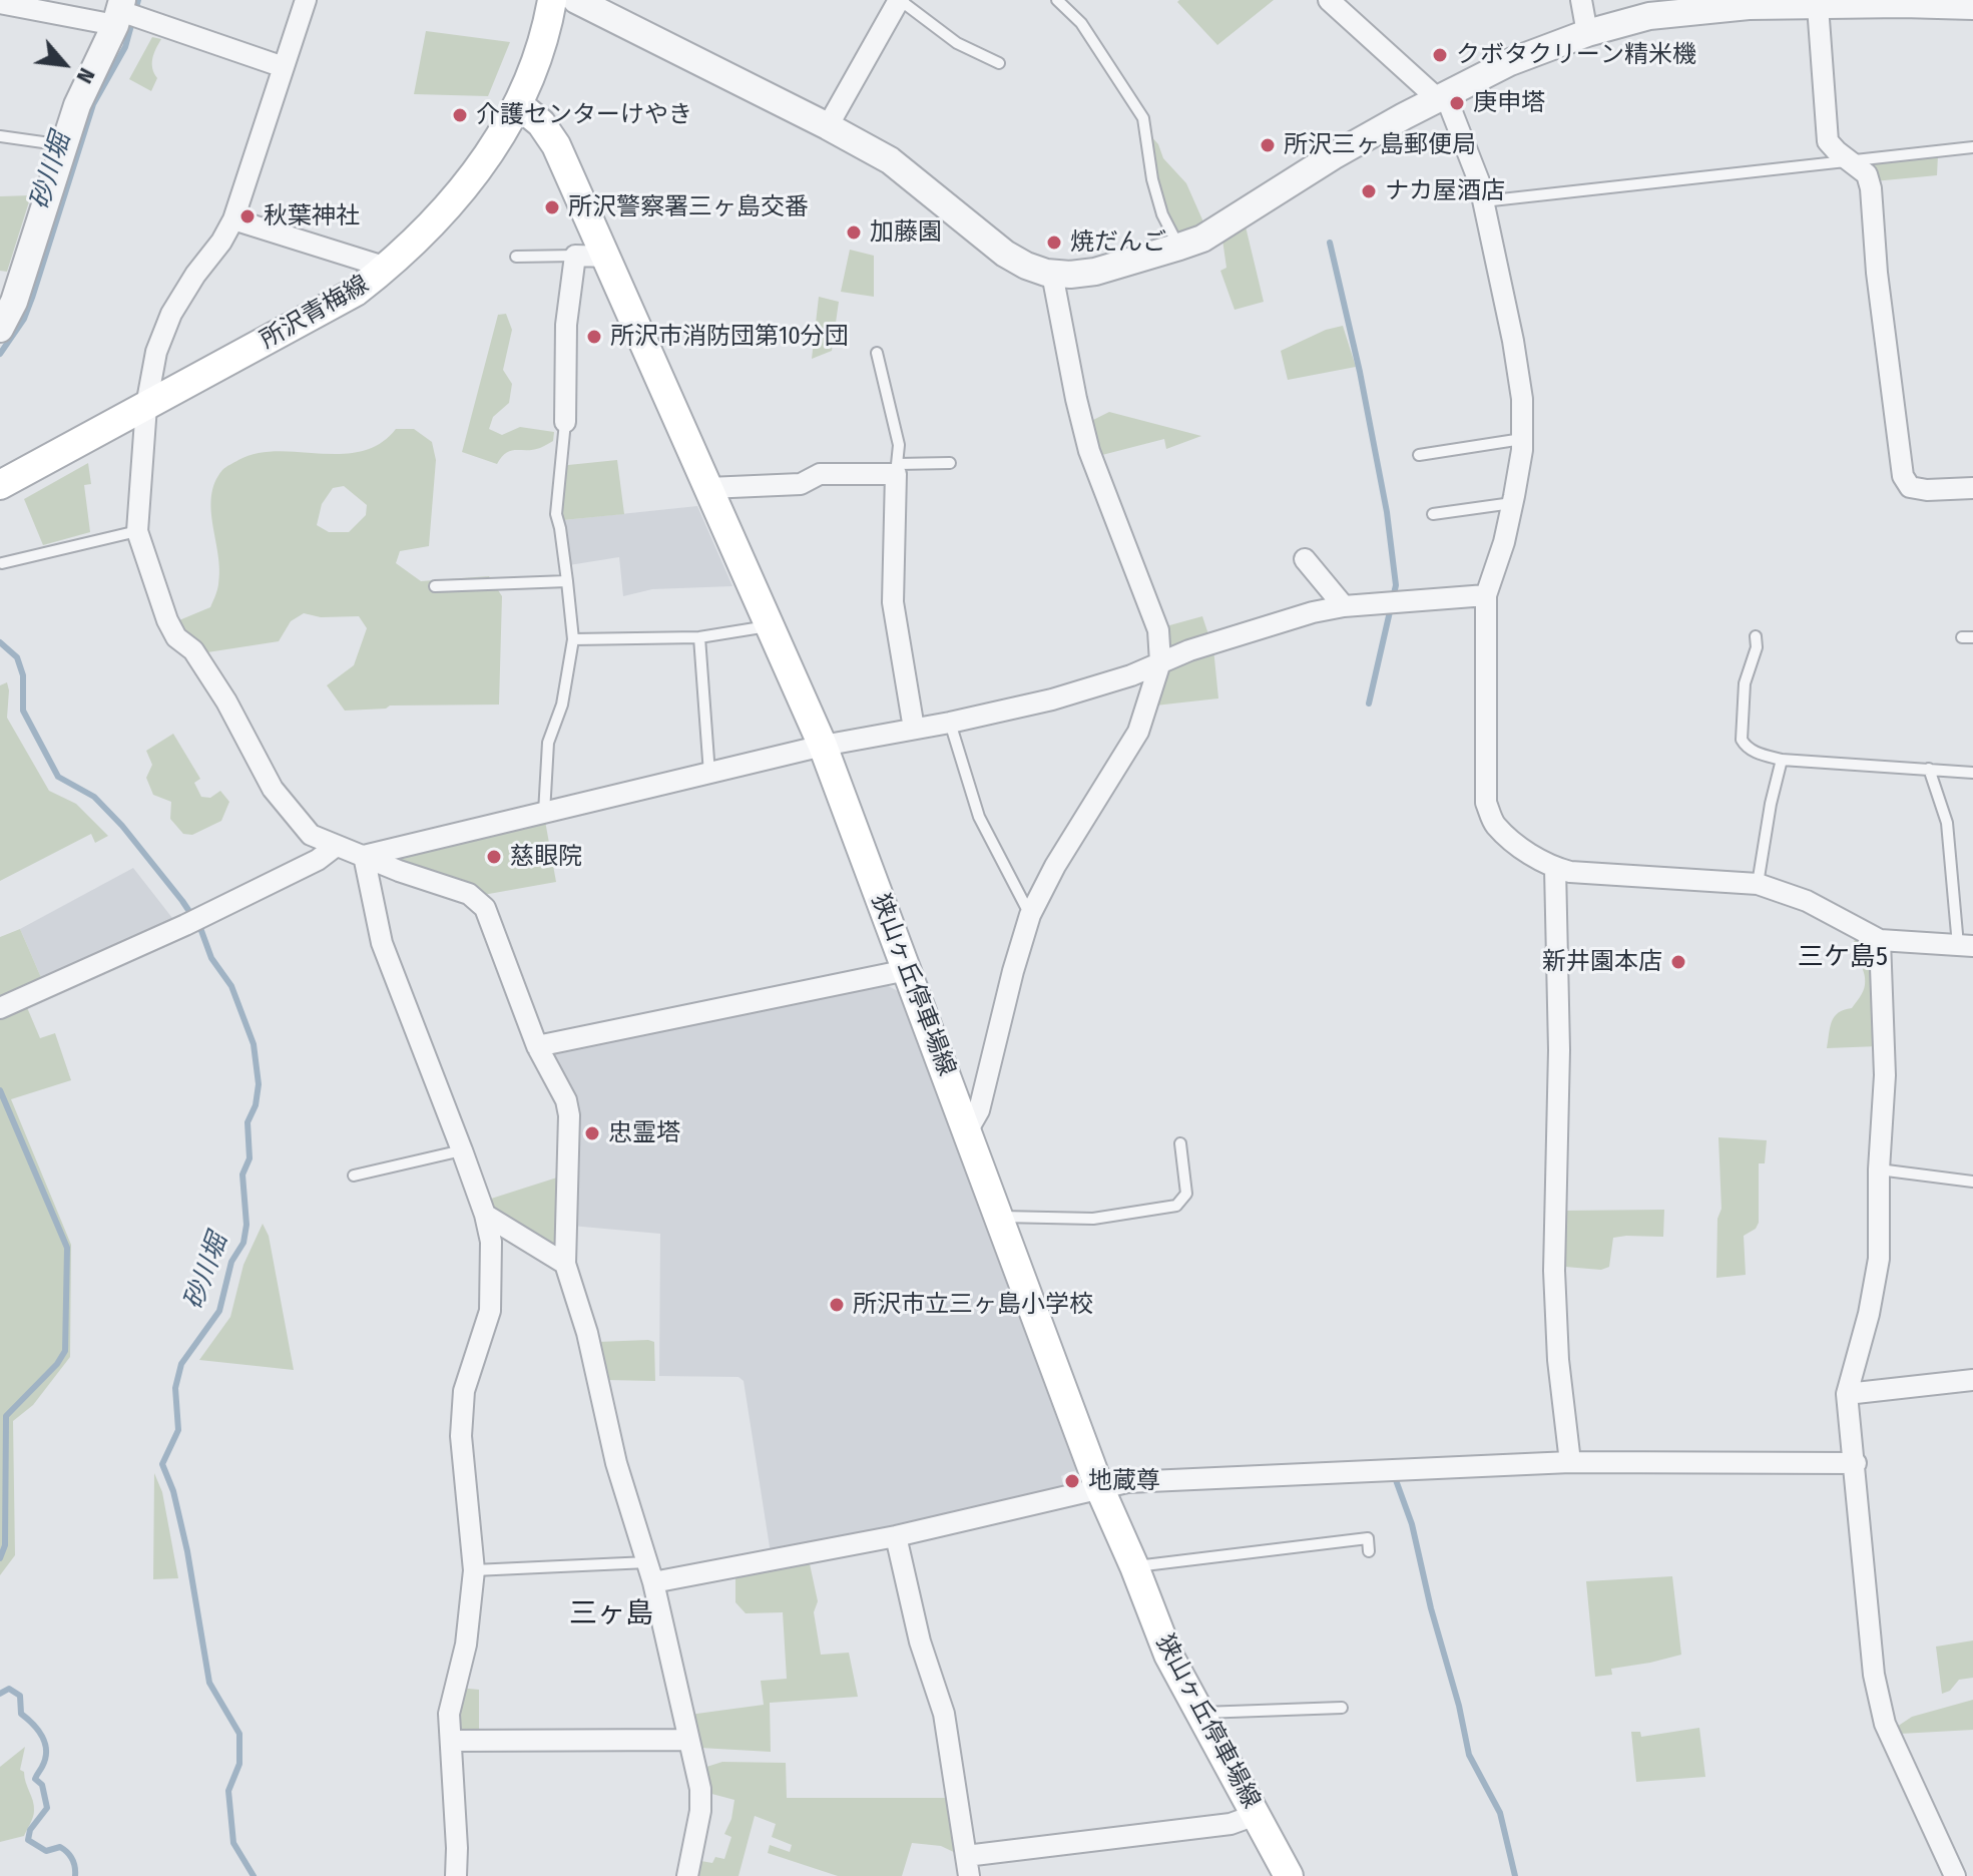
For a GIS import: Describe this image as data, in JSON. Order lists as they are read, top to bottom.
{
  "streets": {
    "main road": ["所沢青梅線", "狭山ヶ丘停車場線"]
  },
  "crossings": [
    ["所沢青梅線", "狭山ヶ丘停車場線"]
  ],
  "districts": ["三ケ島5", "三ヶ島"],
  "water": ["砂川堀"],
  "places": [
    "クボタクリーン精米機",
    "庚申塔",
    "介護センターけやき",
    "所沢三ヶ島郵便局",
    "ナカ屋酒店",
    "所沢警察署三ヶ島交番",
    "秋葉神社",
    "加藤園",
    "焼だんご",
    "所沢市消防団第10分団",
    "慈眼院",
    "新井園本店",
    "忠霊塔",
    "所沢市立三ヶ島小学校",
    "地蔵尊"
  ],
  "north": "bottom right"
}
